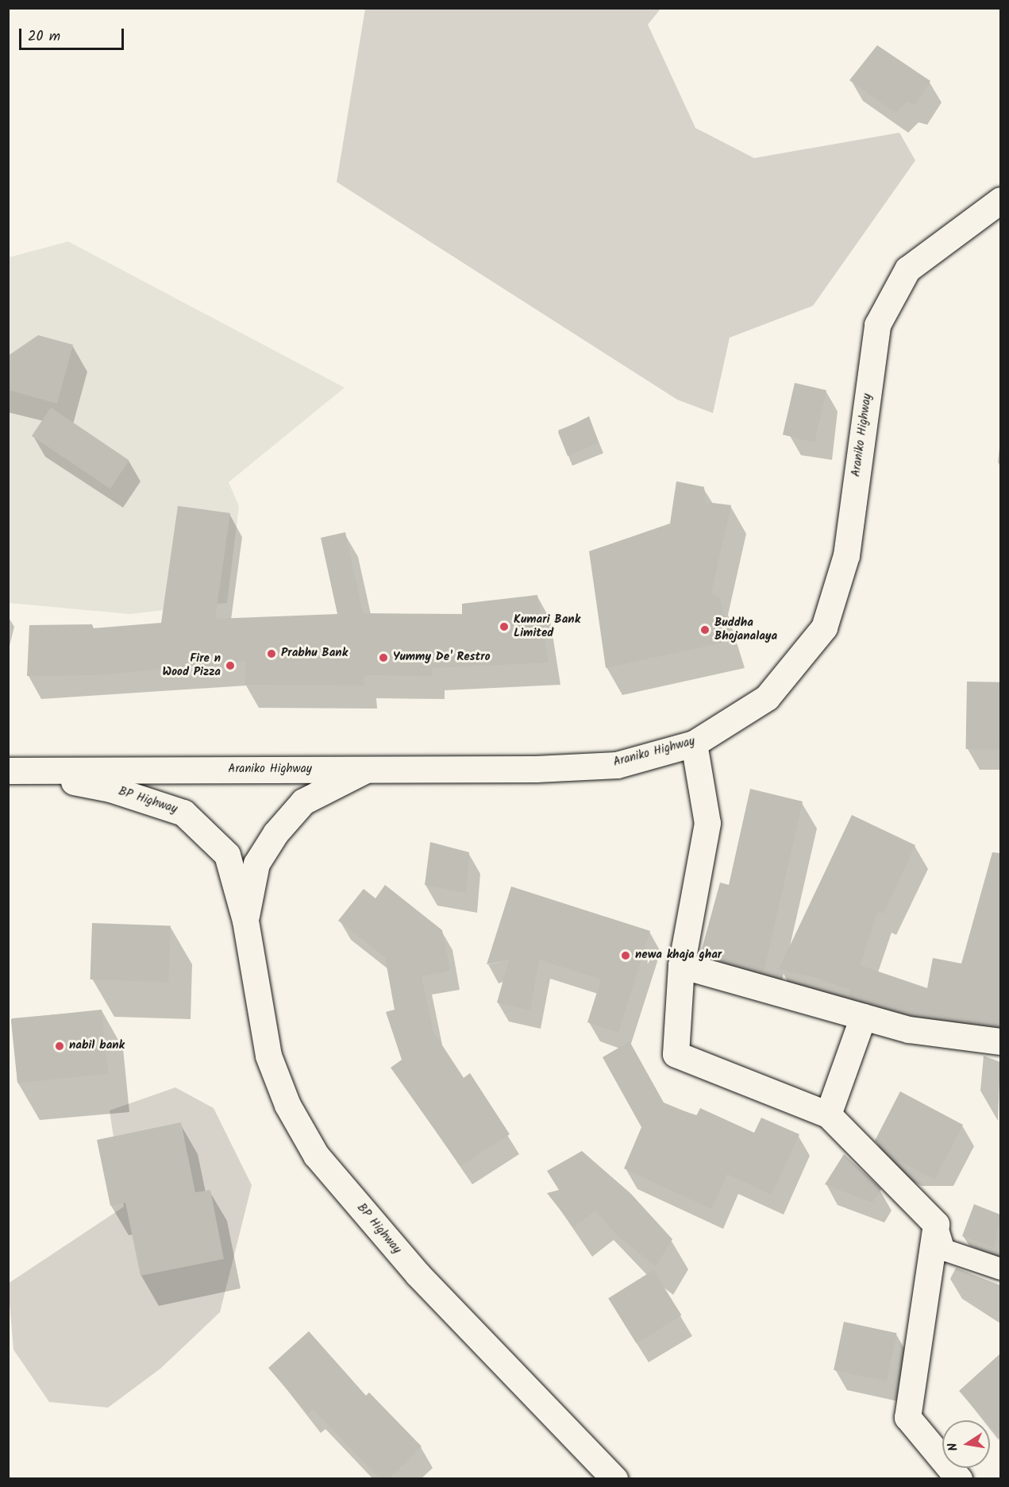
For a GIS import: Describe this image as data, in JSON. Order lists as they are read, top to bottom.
{
  "streets": {
    "main road": ["Araniko Highway", "BP Highway"]
  },
  "crossings": [
    ["Araniko Highway", "BP Highway"]
  ],
  "places": [
    "Kumari Bank Limited",
    "Buddha Bhojanalaya",
    "Prabhu Bank",
    "Yummy De' Restro",
    "Fire n Wood Pizza",
    "newa khaja ghar",
    "nabil bank"
  ],
  "scale_bar": "20 m",
  "north": "left"
}
